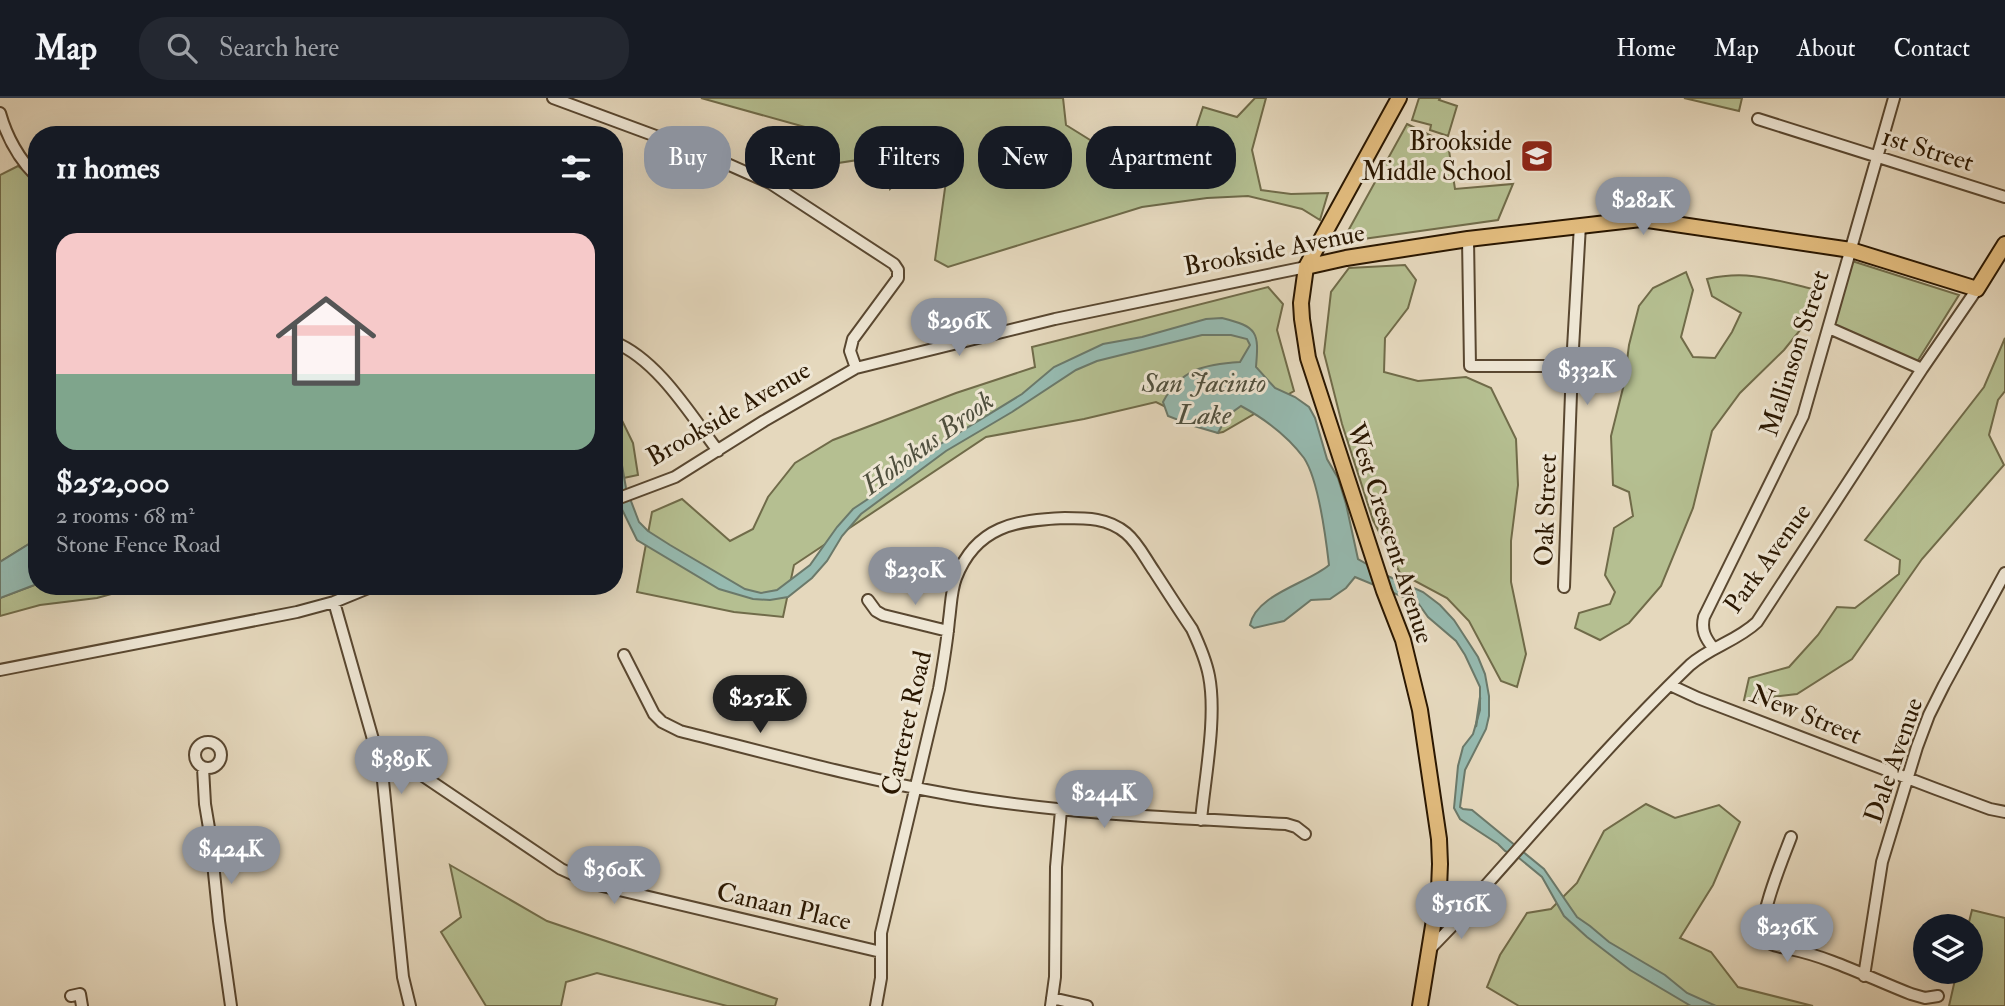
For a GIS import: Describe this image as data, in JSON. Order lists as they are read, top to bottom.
{
  "streets": {
    "main road": ["Brookside Avenue", "West Crescent Avenue", "Park Avenue"],
    "street": [
      "1st Street",
      "Mallinson Street",
      "Oak Street",
      "New Street",
      "Carteret Road",
      "Dale Avenue",
      "Canaan Place"
    ]
  },
  "crossings": [
    ["1st Street", "Mallinson Street"],
    ["Brookside Avenue", "Mallinson Street"],
    ["Brookside Avenue", "Oak Street"],
    ["Brookside Avenue", "West Crescent Avenue"],
    ["Brookside Avenue", "Park Avenue"],
    ["Mallinson Street", "Park Avenue"],
    ["West Crescent Avenue", "Park Avenue"],
    ["Park Avenue", "New Street"],
    ["New Street", "Dale Avenue"],
    ["Carteret Road", "Canaan Place"]
  ],
  "water": ["San Jacinto Lake", "Hohokus Brook"],
  "places": {
    "school or university": ["Brookside Middle School"]
  },
  "page": {
    "header": "Map",
    "search": "Search here",
    "nav": [
      "Home",
      "Map",
      "About",
      "Contact"
    ],
    "chip": [
      "Buy",
      "Rent",
      "Filters",
      "New",
      "Apartment"
    ],
    "heading": "11 homes",
    "price": [
      "$282K",
      "$296K",
      "$332K",
      "$230K",
      "$252K",
      "$389K",
      "$244K",
      "$424K",
      "$360K",
      "$516K",
      "$236K"
    ],
    "list": [
      {
        "name": "$252,000",
        "note": "2 rooms · 68 m² · Stone Fence Road"
      }
    ]
  }
}
